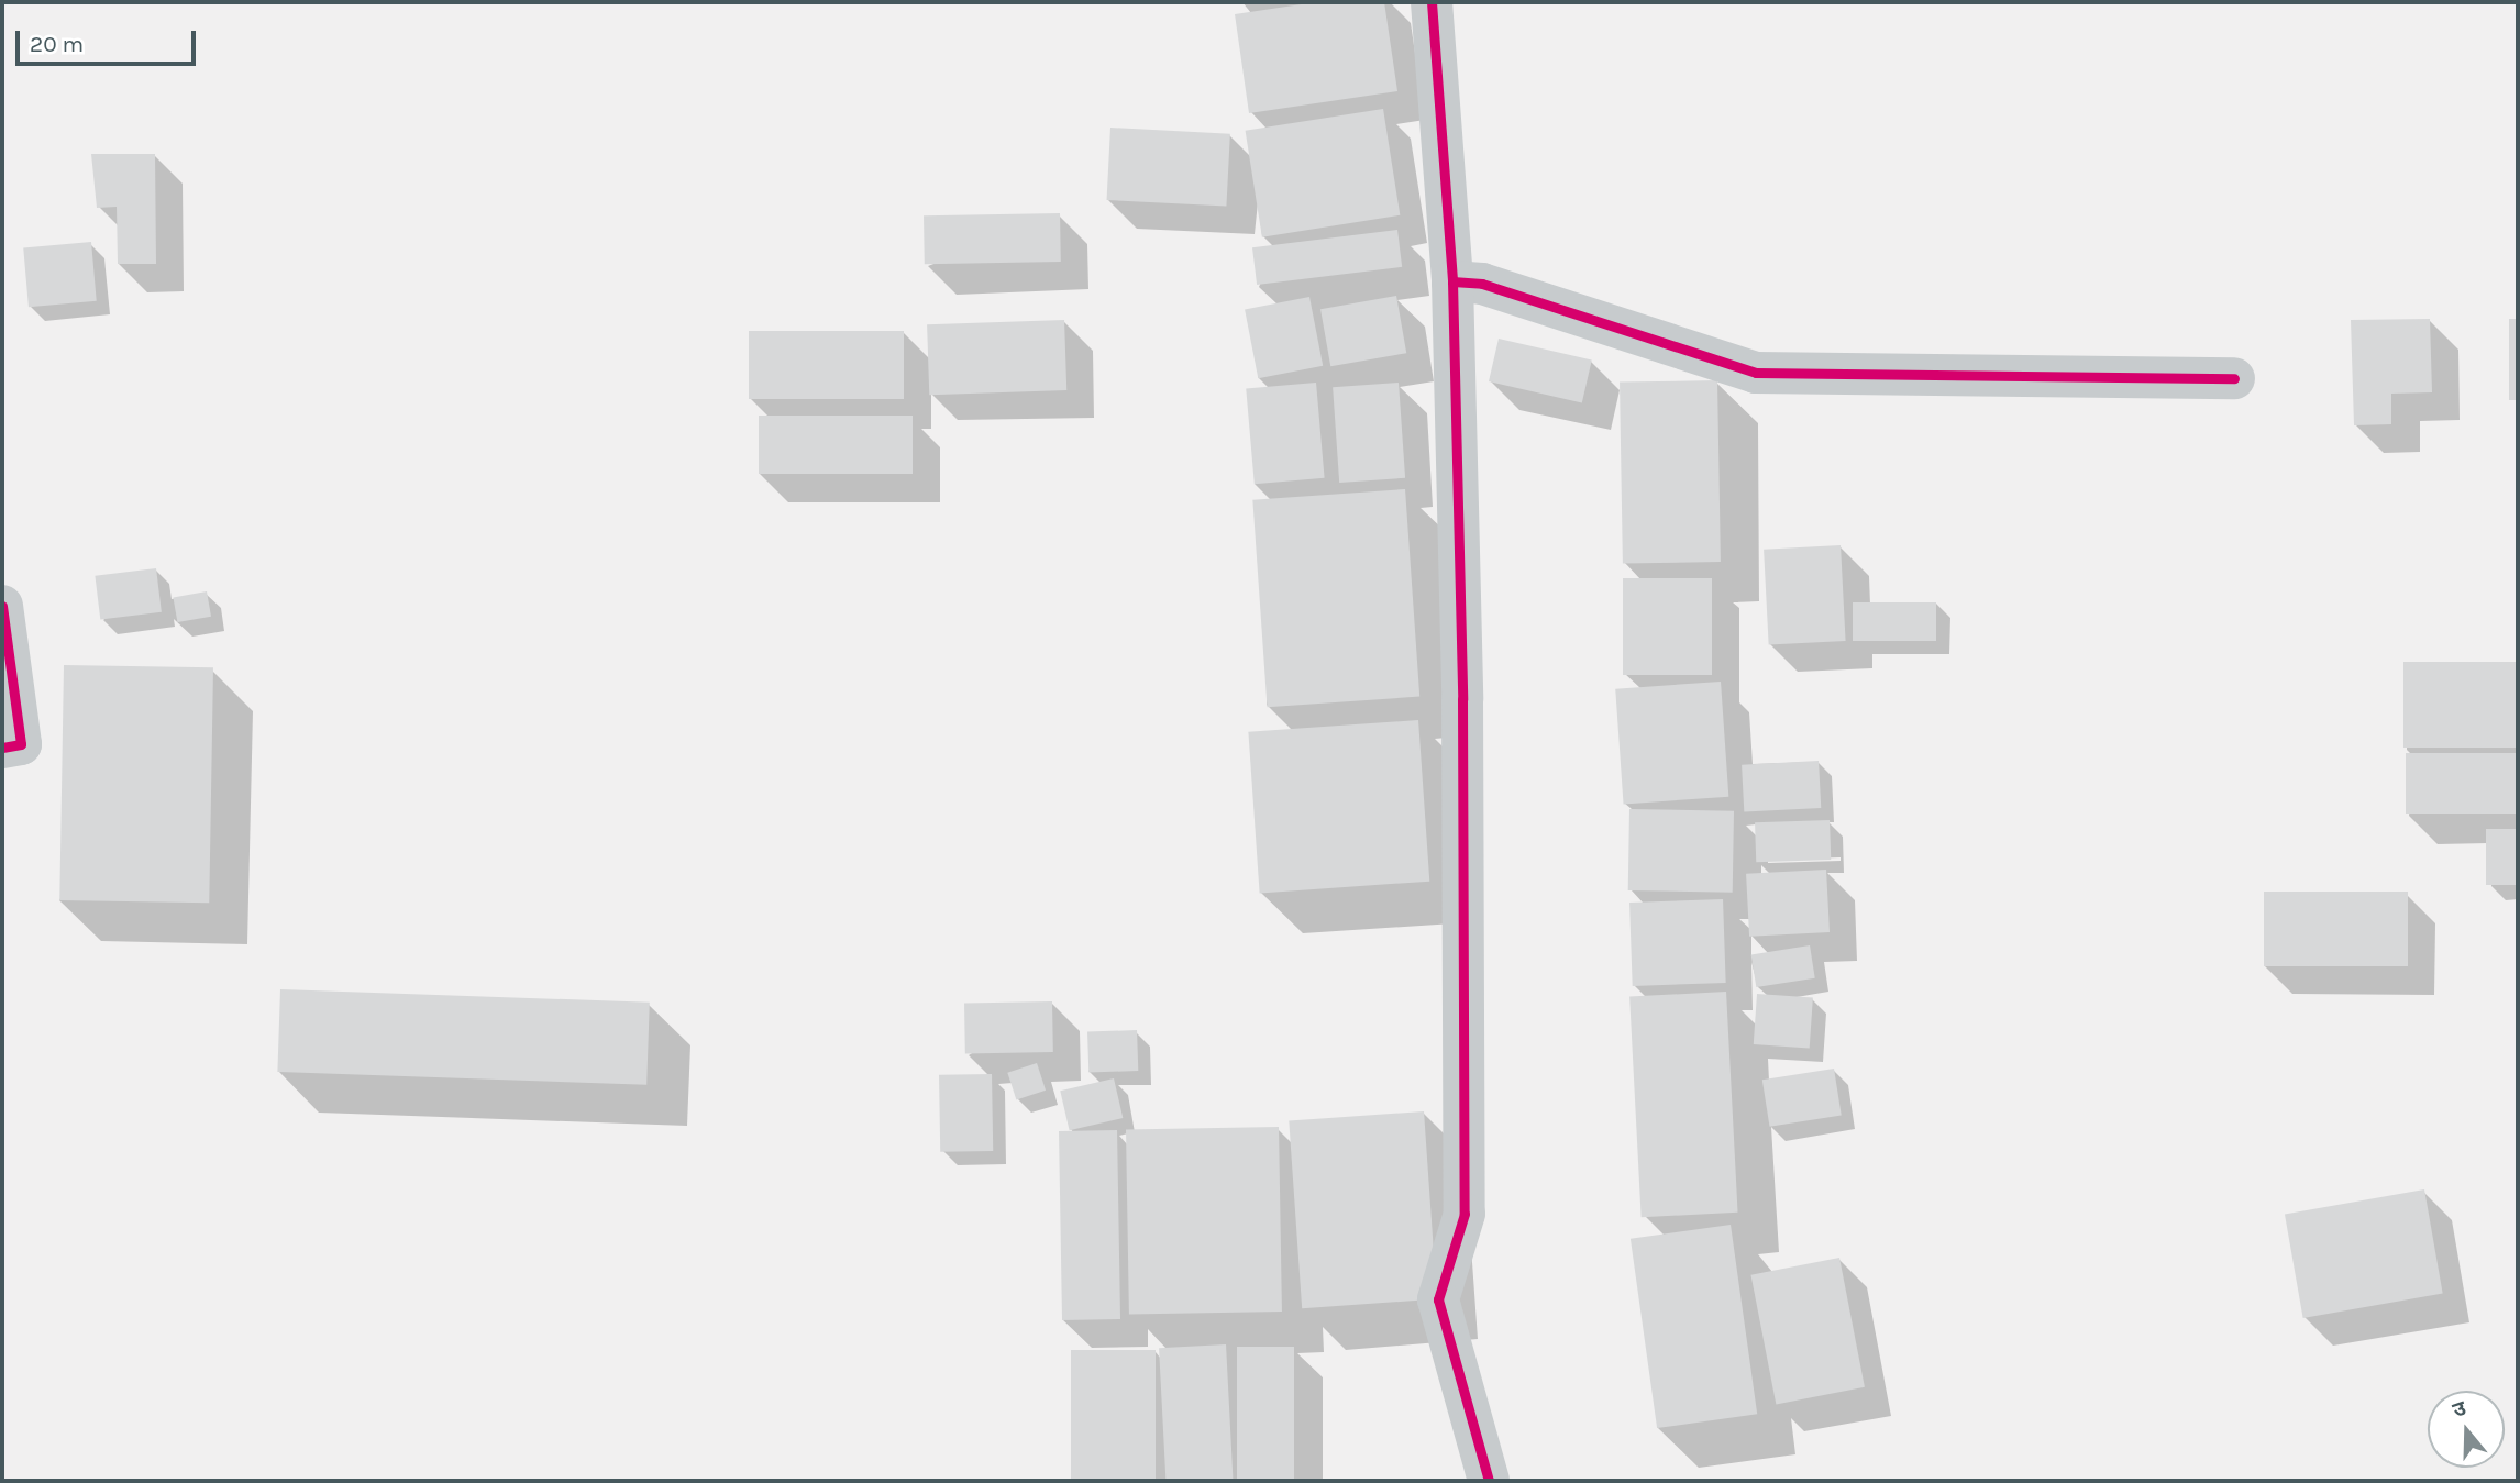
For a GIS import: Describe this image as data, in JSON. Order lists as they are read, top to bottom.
{
  "scale_bar": "20 m",
  "north": "top"
}
